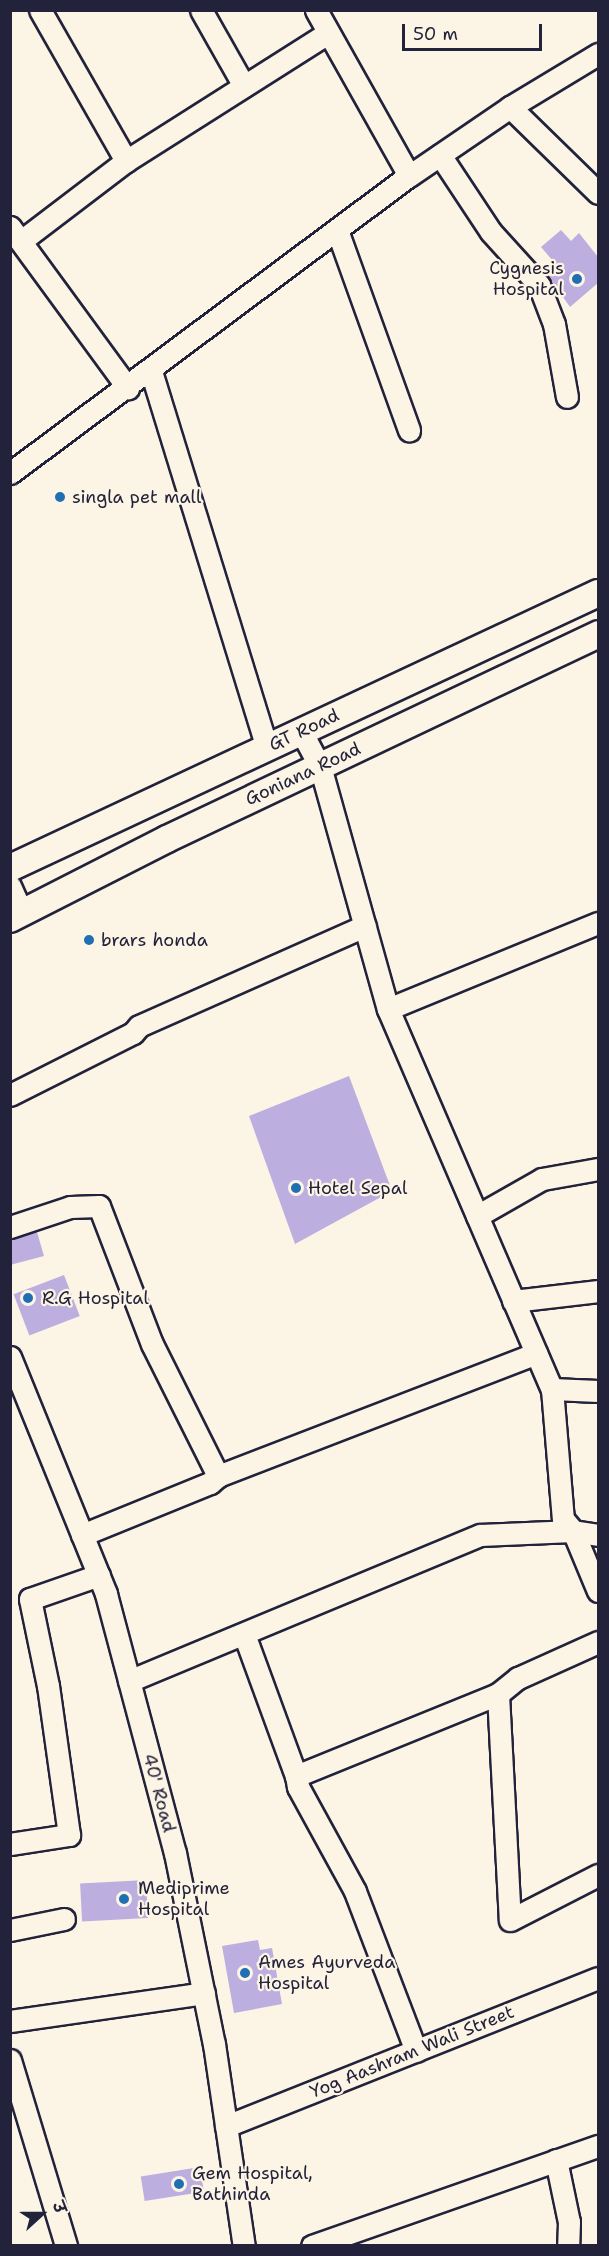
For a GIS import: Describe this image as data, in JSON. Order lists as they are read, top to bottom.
{
  "streets": {
    "main road": ["GT Road", "Goniana Road"],
    "street": ["40' Road", "Yog Aashram Wali Street"]
  },
  "crossings": [
    ["40' Road", "Yog Aashram Wali Street"]
  ],
  "places": [
    "Cygnesis Hospital",
    "singla pet mall",
    "brars honda",
    "Hotel Sepal",
    "R.G Hospital",
    "Mediprime Hospital",
    "Ames Ayurveda Hospital",
    "Gem Hospital, Bathinda"
  ],
  "scale_bar": "50 m",
  "north": "right"
}
